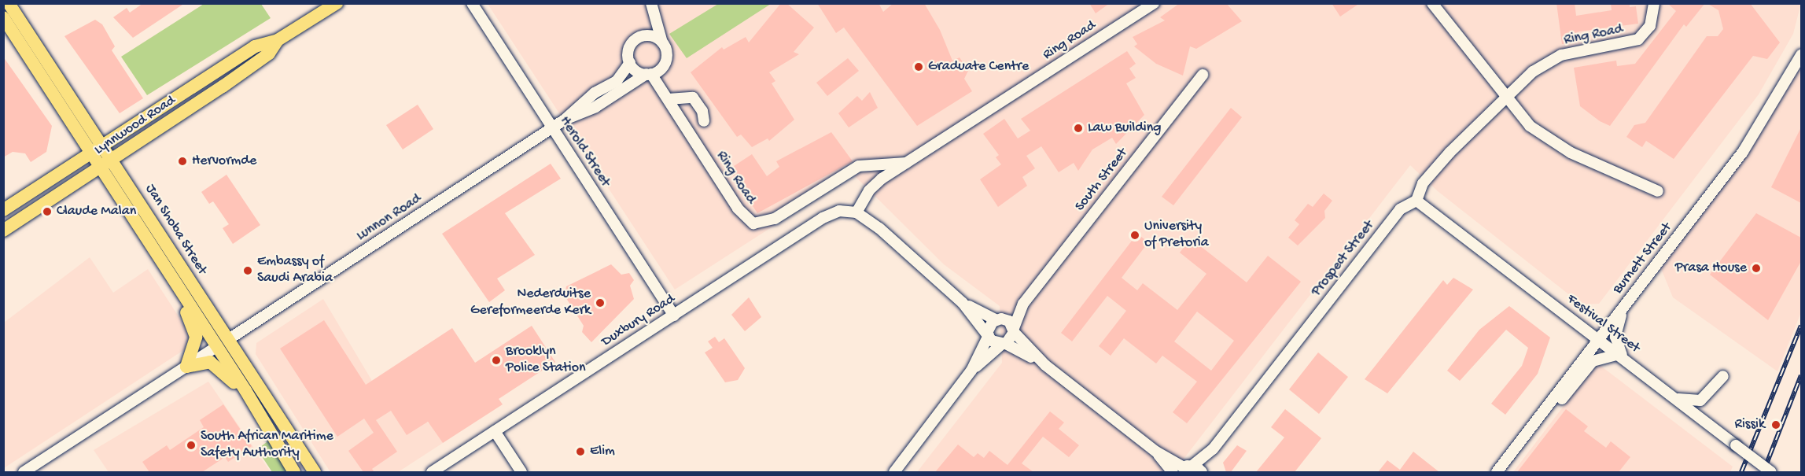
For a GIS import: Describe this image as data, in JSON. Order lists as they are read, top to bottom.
{
  "streets": {
    "main road": ["Lynnwood Road", "Jan Shoba Street"],
    "street": [
      "Ring Road",
      "Herold Street",
      "South Street",
      "Lunnon Road",
      "Prospect Street",
      "Burnett Street",
      "Duxbury Road",
      "Festival Street"
    ]
  },
  "crossings": [
    ["Ring Road", "Lunnon Road"],
    ["Ring Road", "Duxbury Road"],
    ["Lynnwood Road", "Jan Shoba Street"],
    ["Herold Street", "Lunnon Road"],
    ["Herold Street", "Duxbury Road"],
    ["Lunnon Road", "Jan Shoba Street"],
    ["Prospect Street", "Festival Street"],
    ["Burnett Street", "Festival Street"]
  ],
  "places": [
    "Graduate Centre",
    "Law Building",
    "Hervormde",
    "Claude Malan",
    "University of Pretoria",
    "Prasa House",
    "Embassy of Saudi Arabia",
    "Nederduitse Gereformeerde Kerk",
    "Brooklyn Police Station",
    "Rissik",
    "South African Maritime Safety Authority",
    "Elim"
  ]
}
